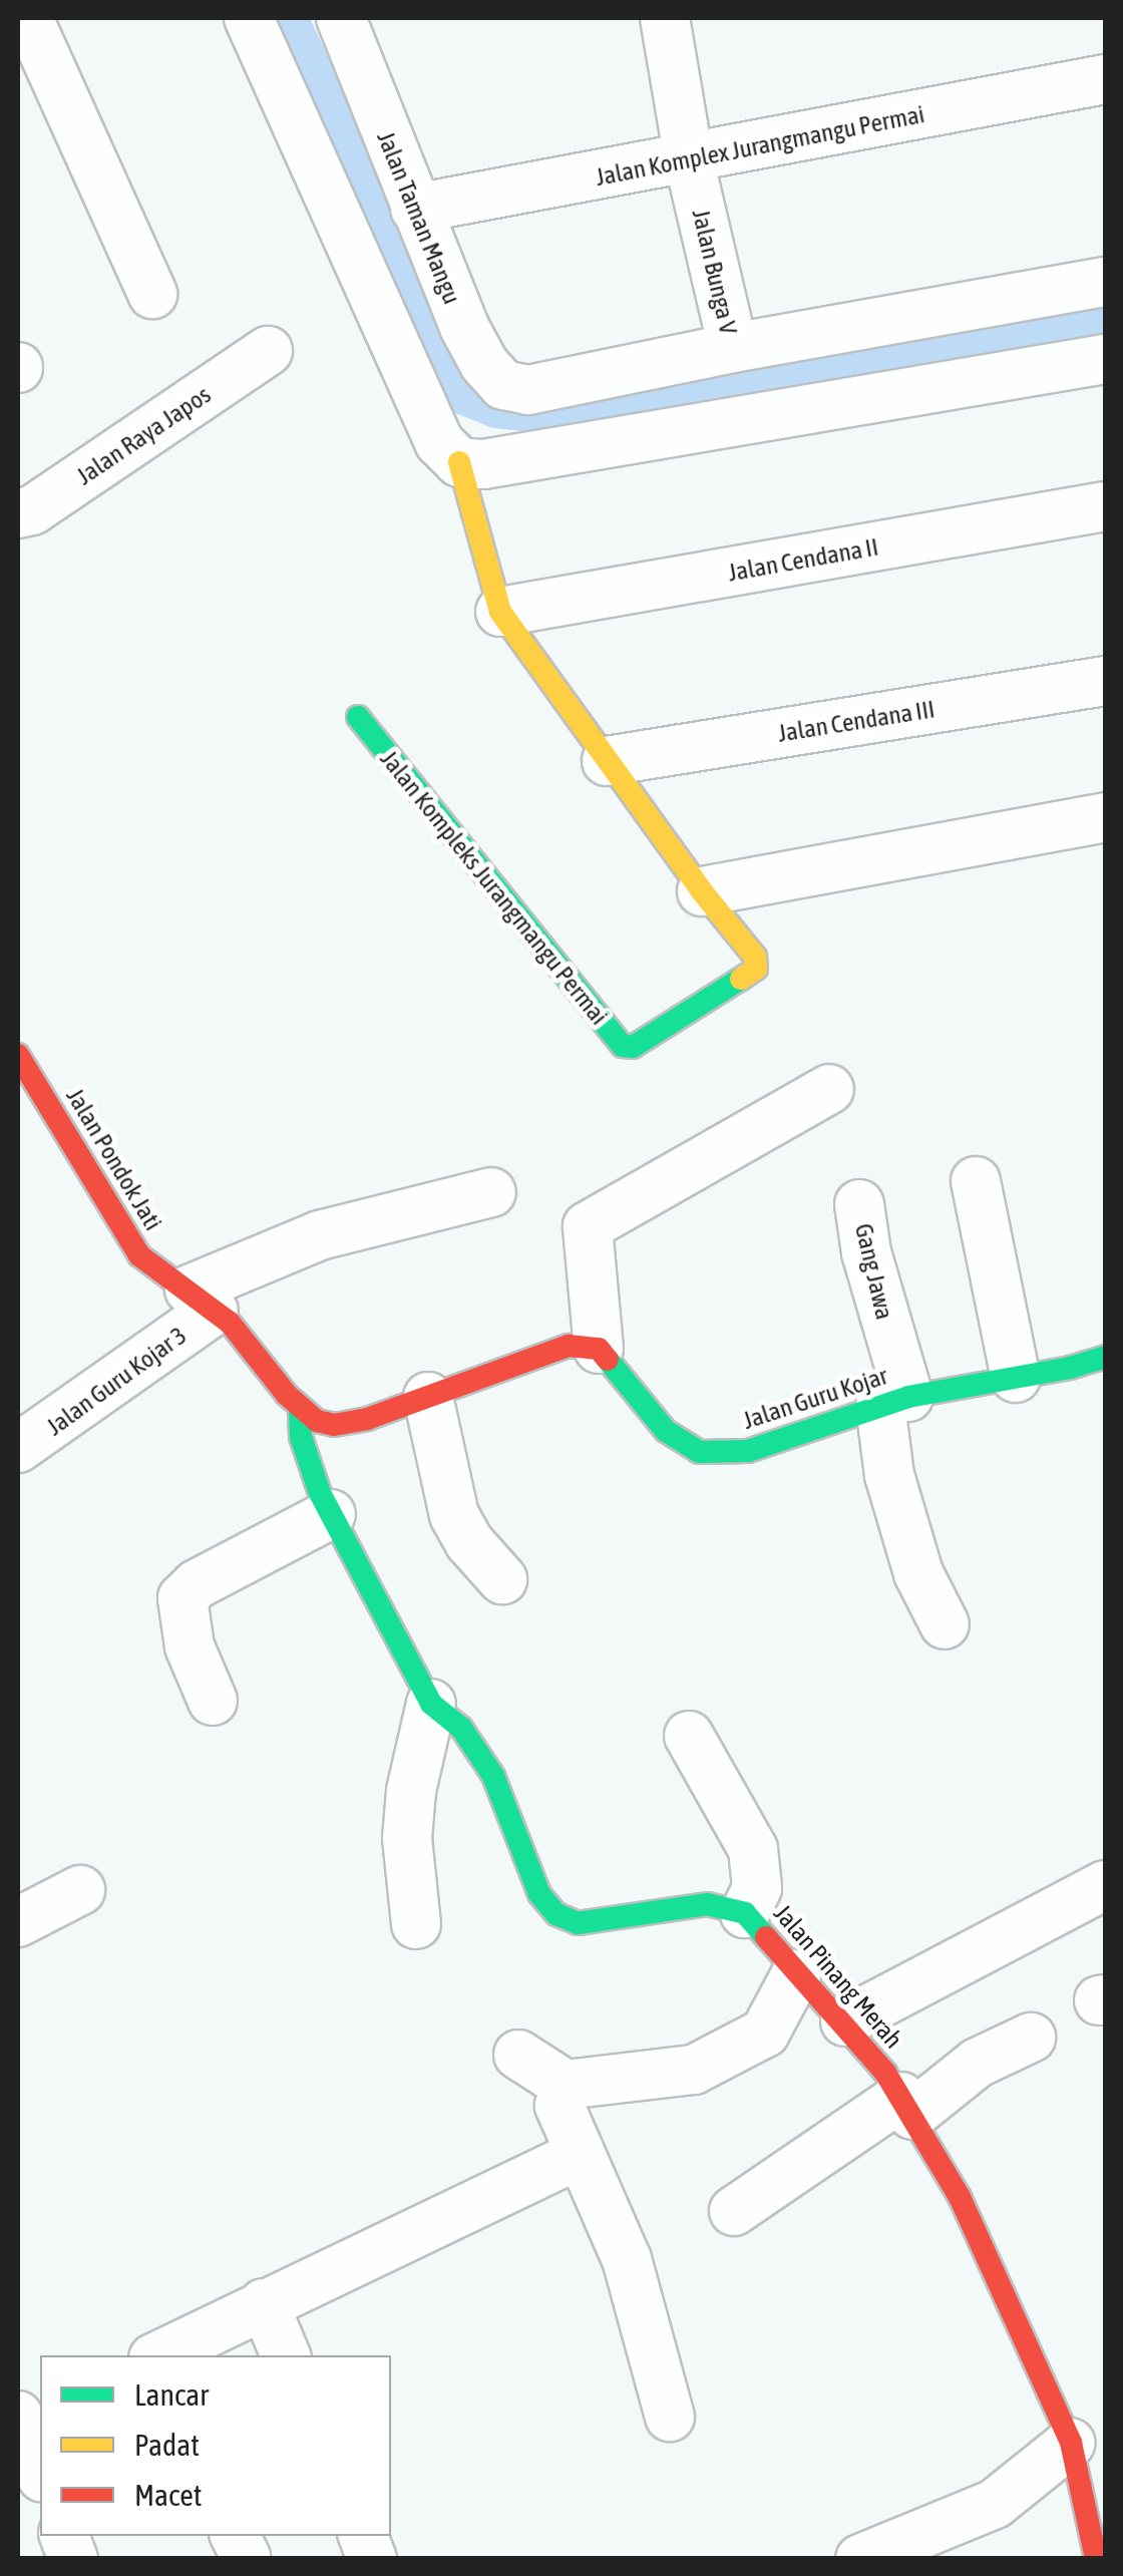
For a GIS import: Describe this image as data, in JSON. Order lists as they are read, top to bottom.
{
  "streets": {
    "street": [
      "Jalan Komplex Jurangmangu Permai",
      "Jalan Taman Mangu",
      "Jalan Bunga V",
      "Jalan Raya Japos",
      "Jalan Cendana II",
      "Jalan Cendana III",
      "Jalan Kompleks Jurangmangu Permai",
      "Jalan Pondok Jati",
      "Gang Jawa",
      "Jalan Guru Kojar 3",
      "Jalan Guru Kojar",
      "Jalan Pinang Merah"
    ]
  },
  "crossings": [
    ["Jalan Komplex Jurangmangu Permai", "Jalan Taman Mangu"],
    ["Jalan Komplex Jurangmangu Permai", "Jalan Bunga V"],
    ["Jalan Taman Mangu", "Jalan Bunga V"],
    ["Jalan Cendana II", "Jalan Kompleks Jurangmangu Permai"],
    ["Jalan Cendana III", "Jalan Kompleks Jurangmangu Permai"],
    ["Jalan Pondok Jati", "Jalan Guru Kojar 3"],
    ["Jalan Pondok Jati", "Jalan Pinang Merah"],
    ["Gang Jawa", "Jalan Guru Kojar"]
  ],
  "legend": ["Lancar", "Padat", "Macet"]
}
